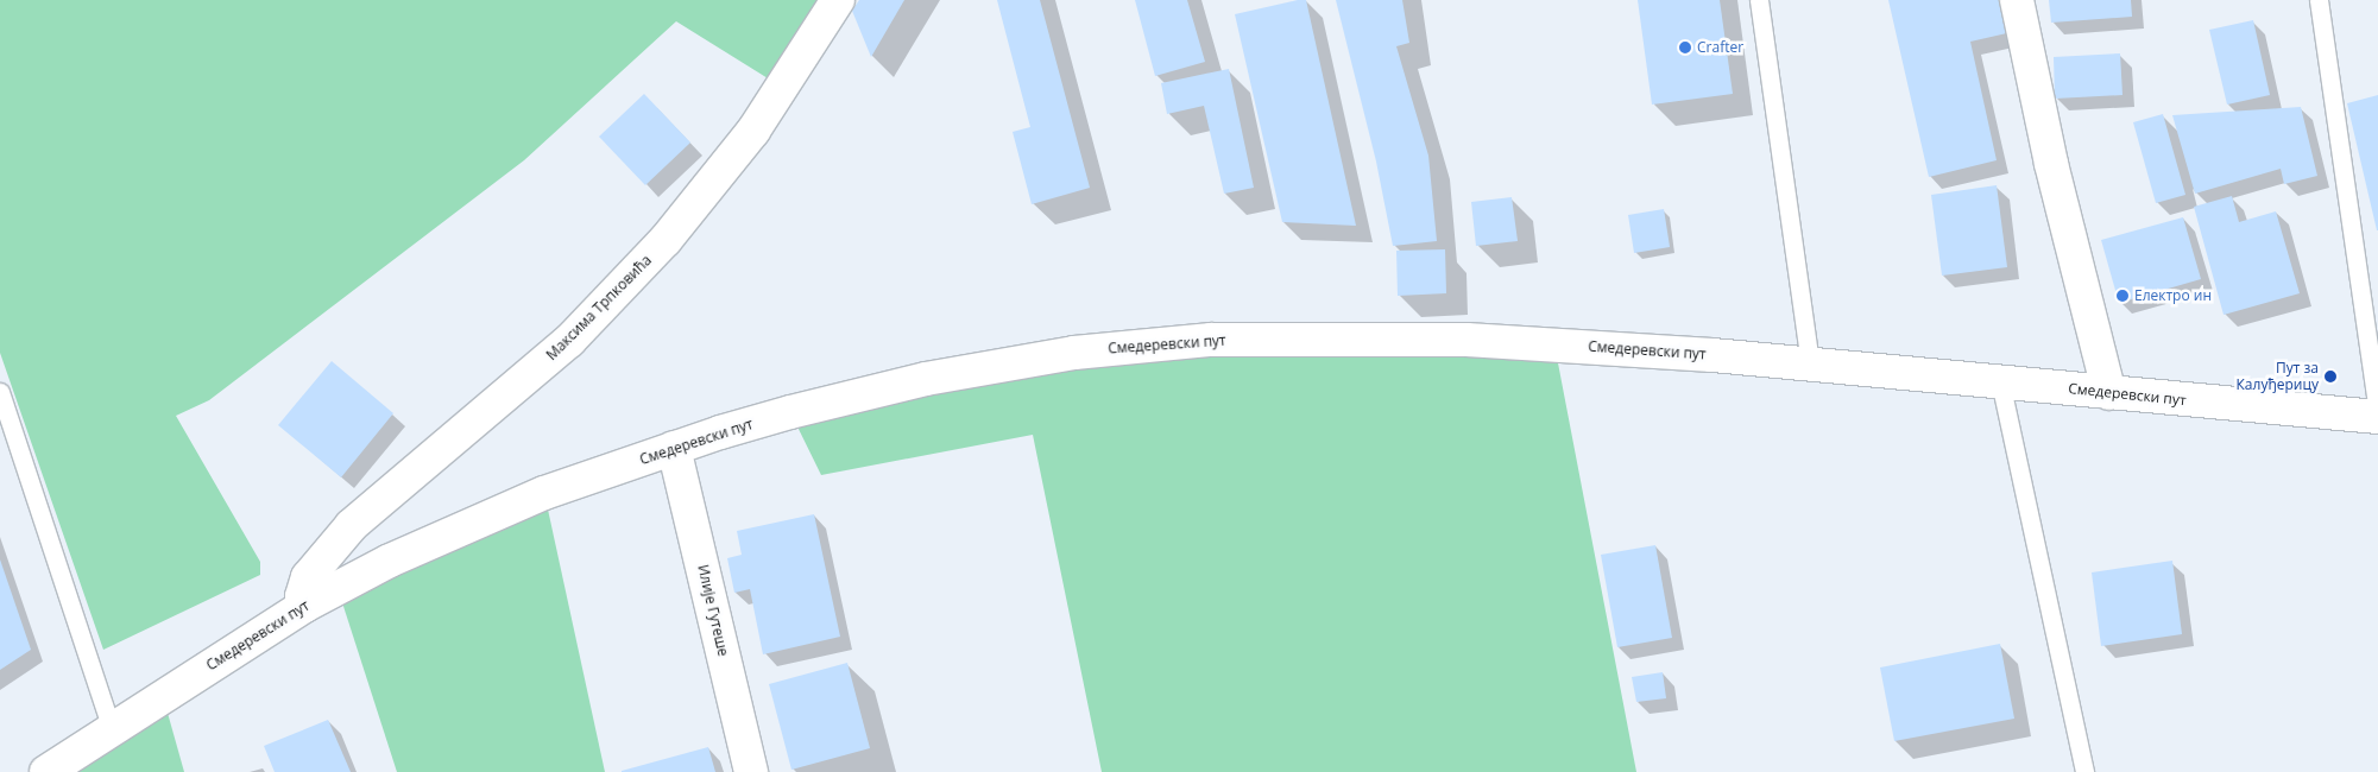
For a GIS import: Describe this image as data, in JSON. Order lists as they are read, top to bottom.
{
  "streets": {
    "main road": ["Максима Трпковића", "Смедеревски пут", "Илије Гутеше"]
  },
  "crossings": [
    ["Максима Трпковића", "Смедеревски пут"],
    ["Смедеревски пут", "Илије Гутеше"]
  ],
  "places": ["Crafter", "Електро ин", "Пут за Калуђерицу"]
}
